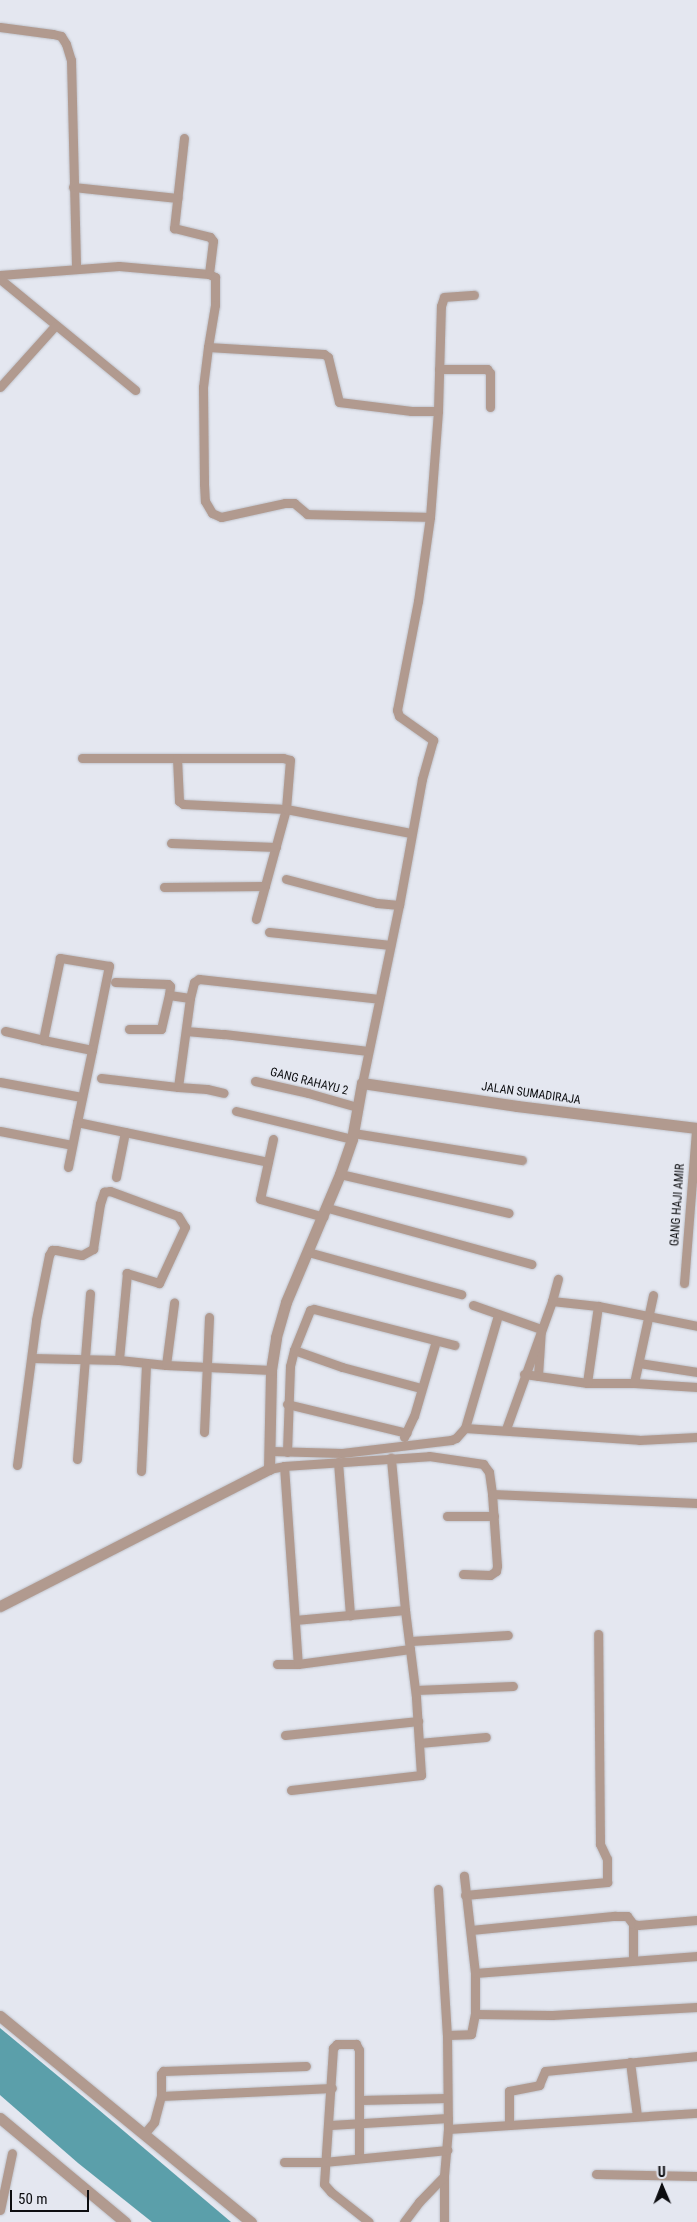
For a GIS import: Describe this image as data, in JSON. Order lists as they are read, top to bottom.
{
  "streets": {
    "street": ["GANG RAHAYU 2", "JALAN SUMADIRAJA", "GANG HAJI AMIR"]
  },
  "crossings": [
    ["JALAN SUMADIRAJA", "GANG HAJI AMIR"]
  ],
  "scale_bar": "50 m",
  "north": "top"
}
